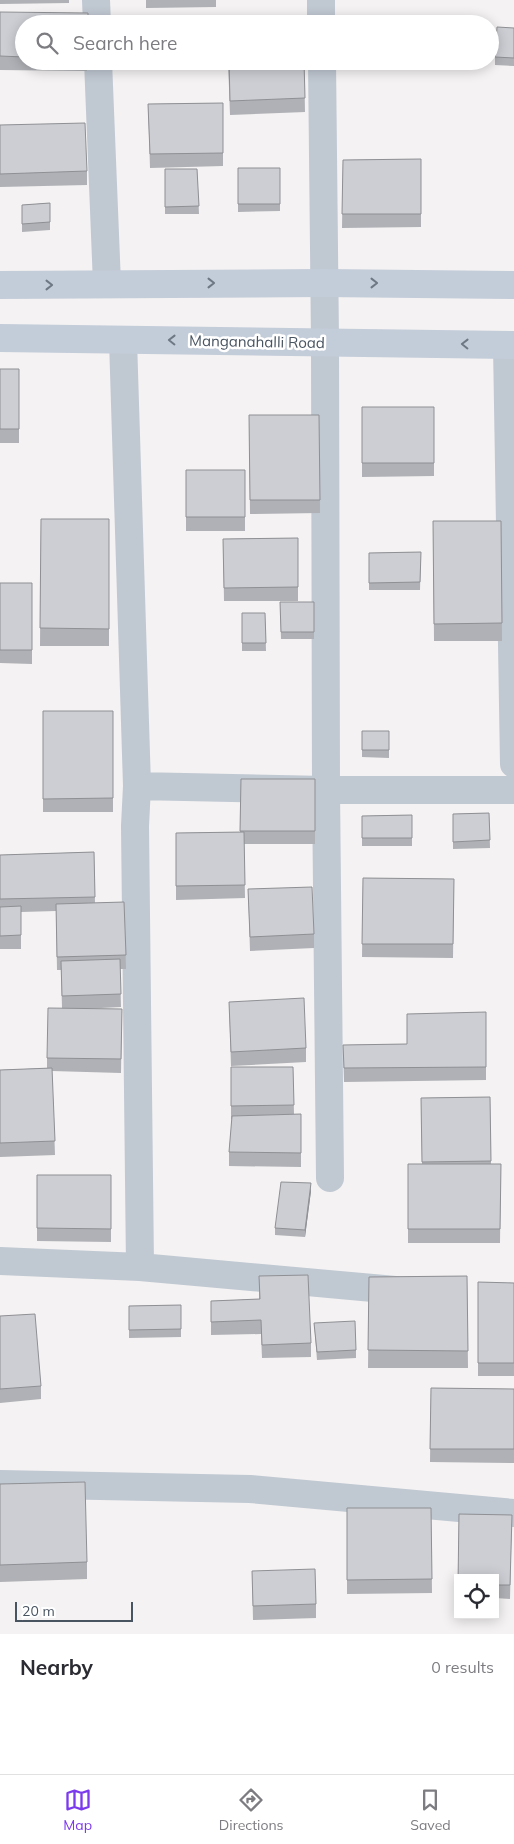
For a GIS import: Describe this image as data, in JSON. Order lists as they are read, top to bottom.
{
  "streets": {
    "main road": ["Manganahalli Road"]
  },
  "scale_bar": "20 m",
  "page": {
    "search": "Search here",
    "scale": "20 m",
    "heading": ["Nearby", "0 results"],
    "nav": ["Map", "Directions", "Saved"]
  }
}
